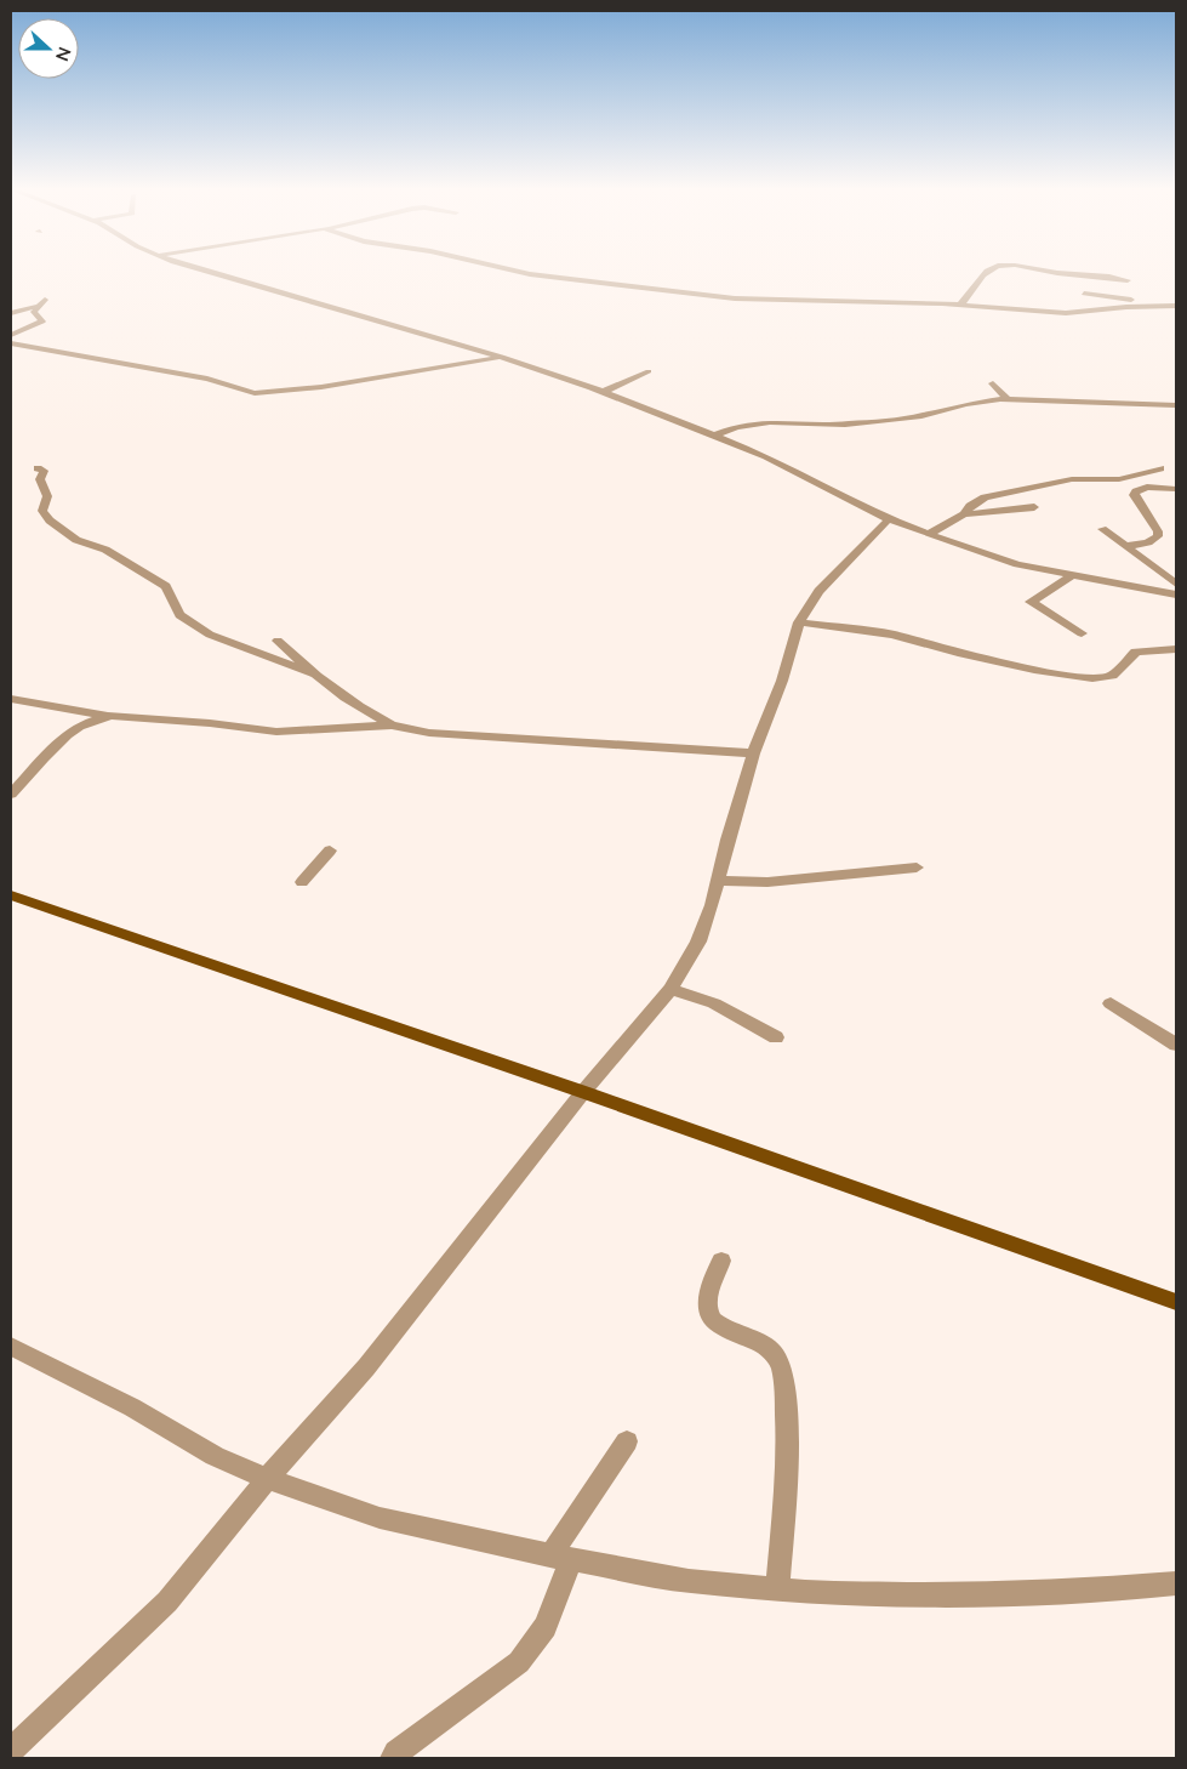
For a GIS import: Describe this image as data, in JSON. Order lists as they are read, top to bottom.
{
  "north": "right"
}
